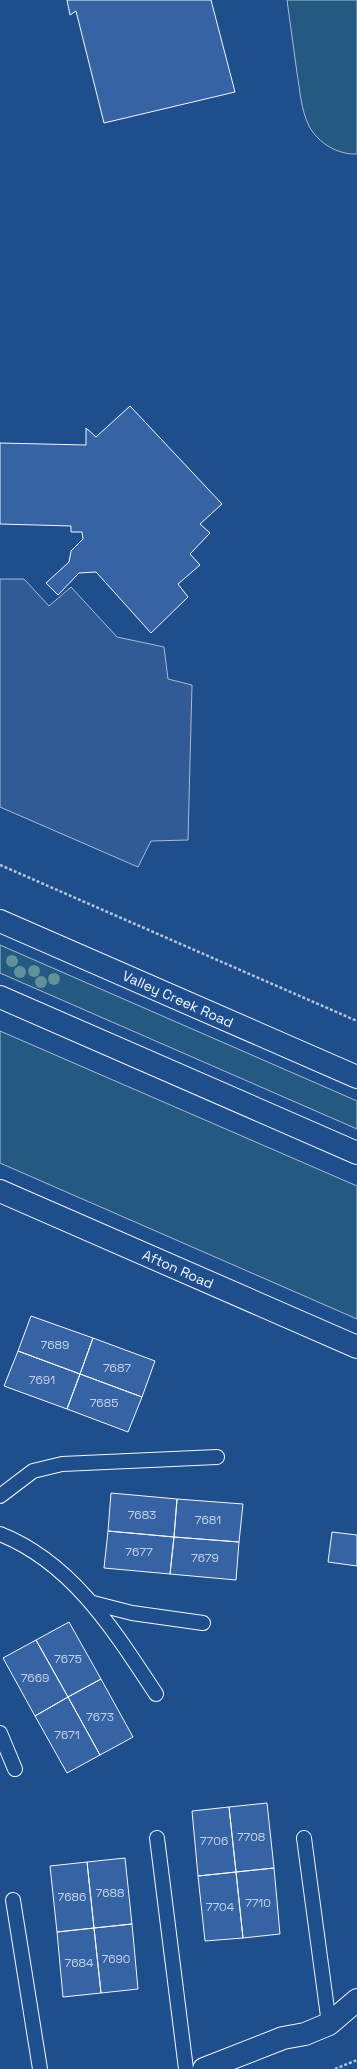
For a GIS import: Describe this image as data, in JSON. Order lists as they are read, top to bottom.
{
  "streets": {
    "main road": ["Valley Creek Road", "Afton Road"]
  },
  "house_numbers": [
    "7689",
    "7687",
    "7691",
    "7685",
    "7683",
    "7681",
    "7677",
    "7679",
    "7675",
    "7669",
    "7673",
    "7671",
    "7708",
    "7706",
    "7688",
    "7686",
    "7710",
    "7704",
    "7690",
    "7684"
  ]
}
